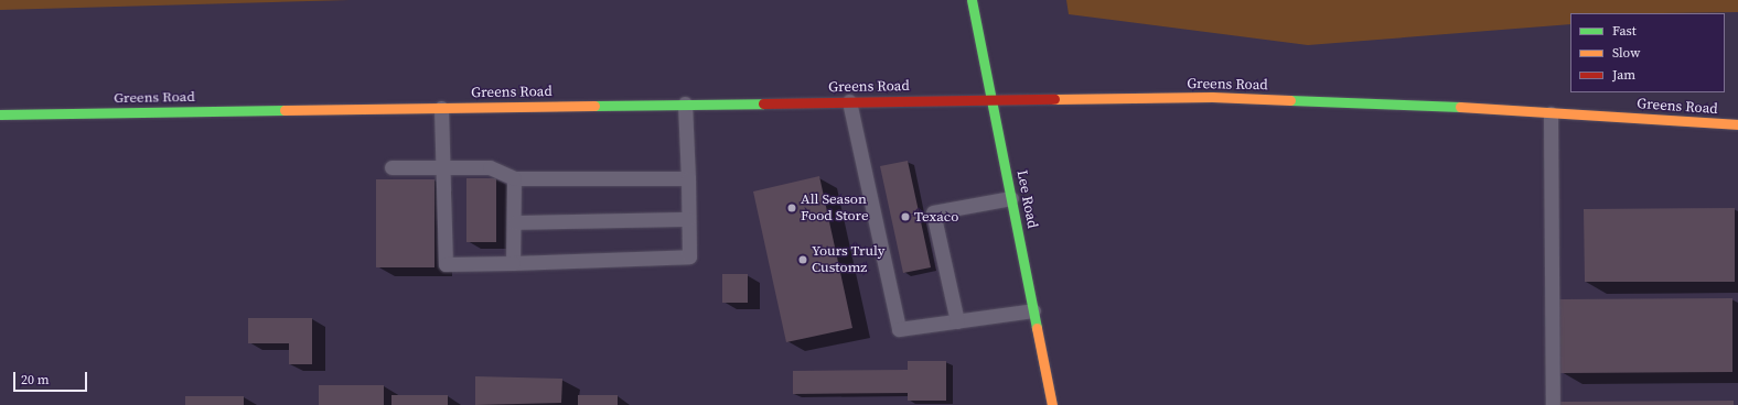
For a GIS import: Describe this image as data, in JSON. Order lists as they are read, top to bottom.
{
  "streets": {
    "main road": ["Greens Road", "Lee Road"]
  },
  "crossings": [
    ["Greens Road", "Lee Road"]
  ],
  "places": ["All Season Food Store", "Texaco", "Yours Truly Customz"],
  "legend": ["Fast", "Slow", "Jam"],
  "scale_bar": "20 m"
}
